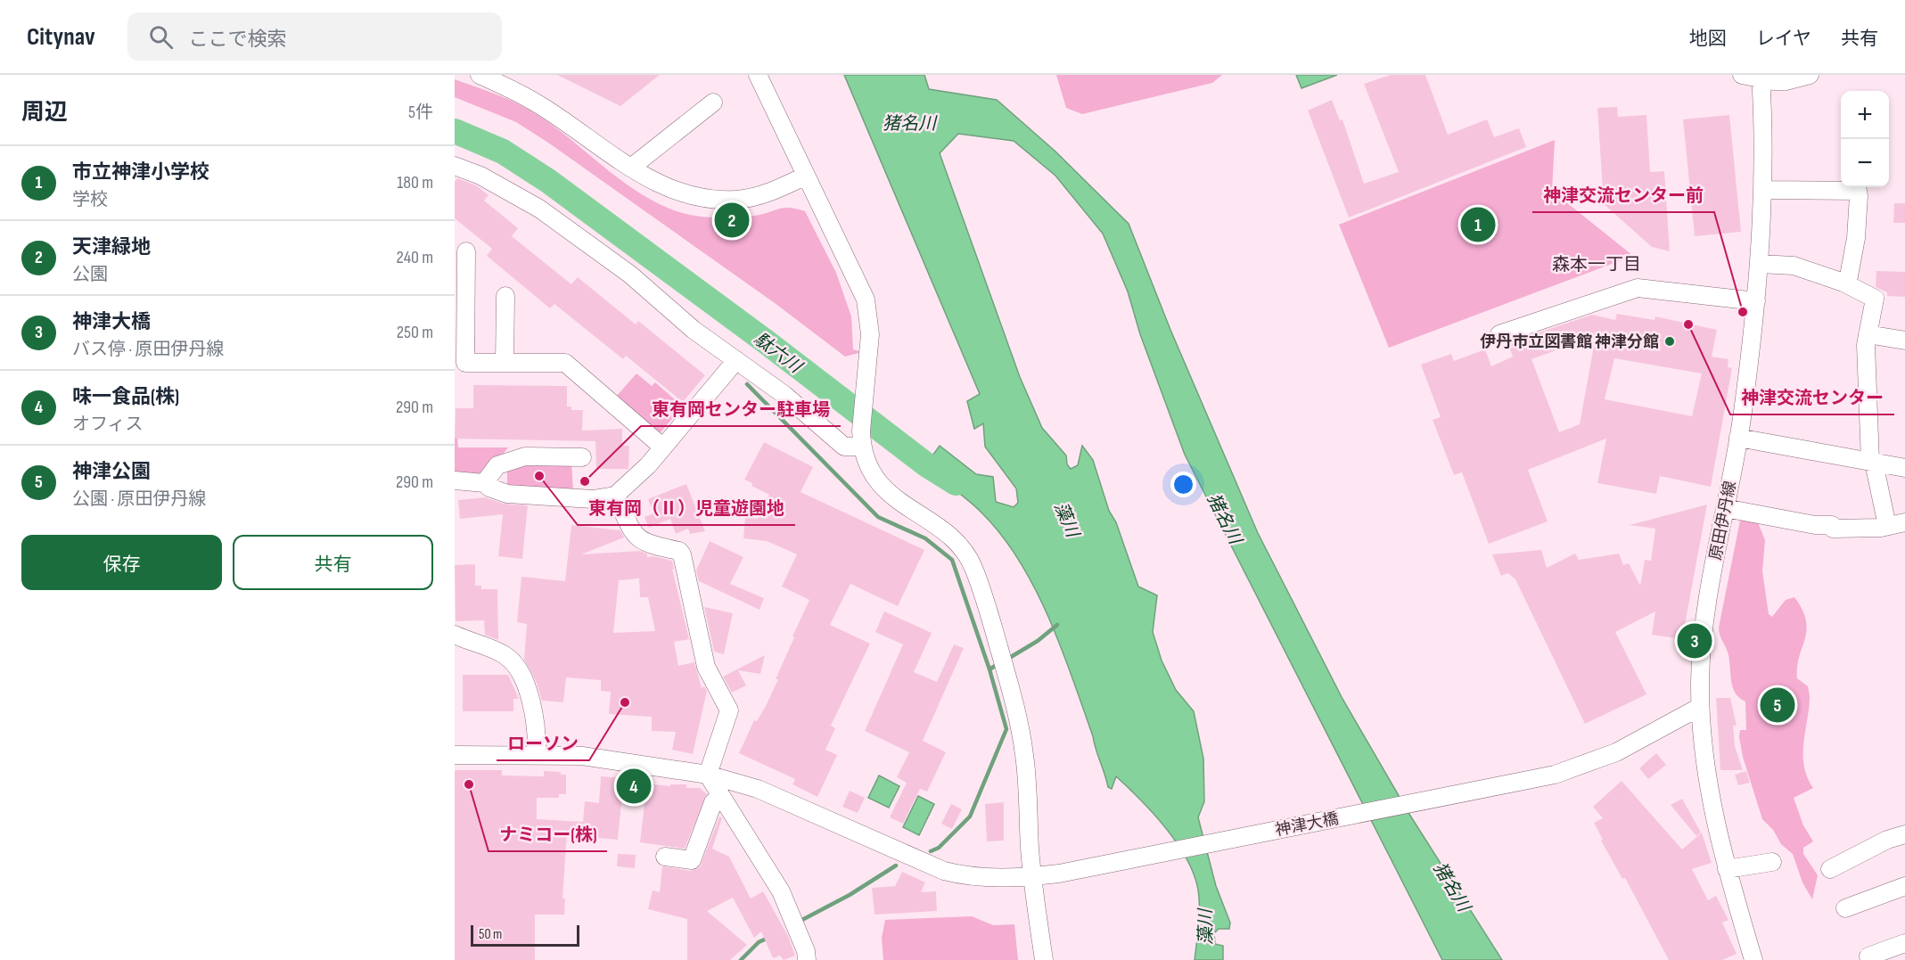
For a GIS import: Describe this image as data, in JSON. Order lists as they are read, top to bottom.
{
  "streets": {
    "street": ["原田伊丹線", "神津大橋"]
  },
  "crossings": [
    ["原田伊丹線", "神津大橋"]
  ],
  "districts": ["森本一丁目"],
  "water": ["猪名川", "駄六川", "藻川"],
  "places": [
    "神津交流センター前",
    "神津交流センター",
    "伊丹市立図書館 神津分館",
    "東有岡（Ⅱ）児童遊園地",
    "東有岡センター駐車場",
    "ローソン",
    "ナミコー(株)"
  ],
  "scale_bar": "50 m",
  "page": {
    "header": "Citynav",
    "search": "ここで検索",
    "nav": ["地図", "レイヤ", "共有"],
    "heading": ["周辺", "5件"],
    "map_buttons": ["+", "−"],
    "list": [
      {
        "mark": "1",
        "name": "市立神津小学校",
        "note": "学校",
        "value": "180 m"
      },
      {
        "mark": "2",
        "name": "天津緑地",
        "note": "公園",
        "value": "240 m"
      },
      {
        "mark": "3",
        "name": "神津大橋",
        "note": "バス停 · 原田伊丹線",
        "value": "250 m"
      },
      {
        "mark": "4",
        "name": "味一食品(株)",
        "note": "オフィス",
        "value": "290 m"
      },
      {
        "mark": "5",
        "name": "神津公園",
        "note": "公園 · 原田伊丹線",
        "value": "290 m"
      }
    ],
    "pins": [
      "2",
      "1",
      "3",
      "5",
      "4"
    ],
    "buttons": ["保存", "共有"],
    "scale": "50 m"
  }
}
